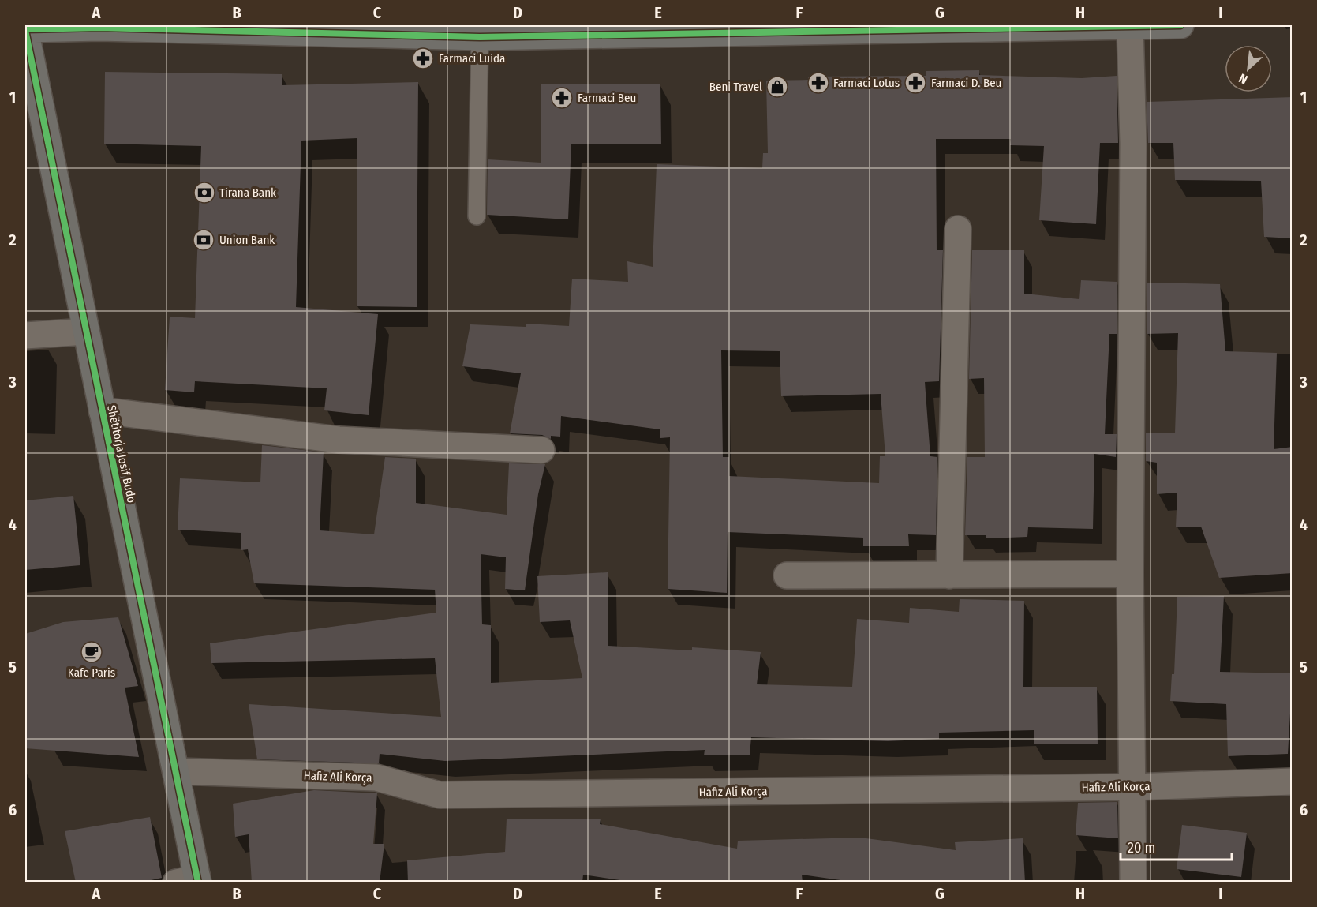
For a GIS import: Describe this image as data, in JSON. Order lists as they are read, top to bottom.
{
  "streets": {
    "street": ["Shëtitorja Josif Budo", "Hafiz Ali Korça"]
  },
  "crossings": [
    ["Shëtitorja Josif Budo", "Hafiz Ali Korça"]
  ],
  "places": {
    "pharmacy": [
      "Farmaci Luida",
      "Farmaci Lotus",
      "Farmaci D. Beu",
      "Farmaci Beu"
    ],
    "shop": ["Beni Travel"],
    "bank": ["Tirana Bank", "Union Bank"],
    "cafe": ["Kafe Paris"]
  },
  "scale_bar": "20 m",
  "north": "bottom left",
  "grid": {
    "columns": [
      "A",
      "B",
      "C",
      "D",
      "E",
      "F",
      "G",
      "H",
      "I"
    ],
    "rows": [
      "1",
      "2",
      "3",
      "4",
      "5",
      "6"
    ]
  }
}
